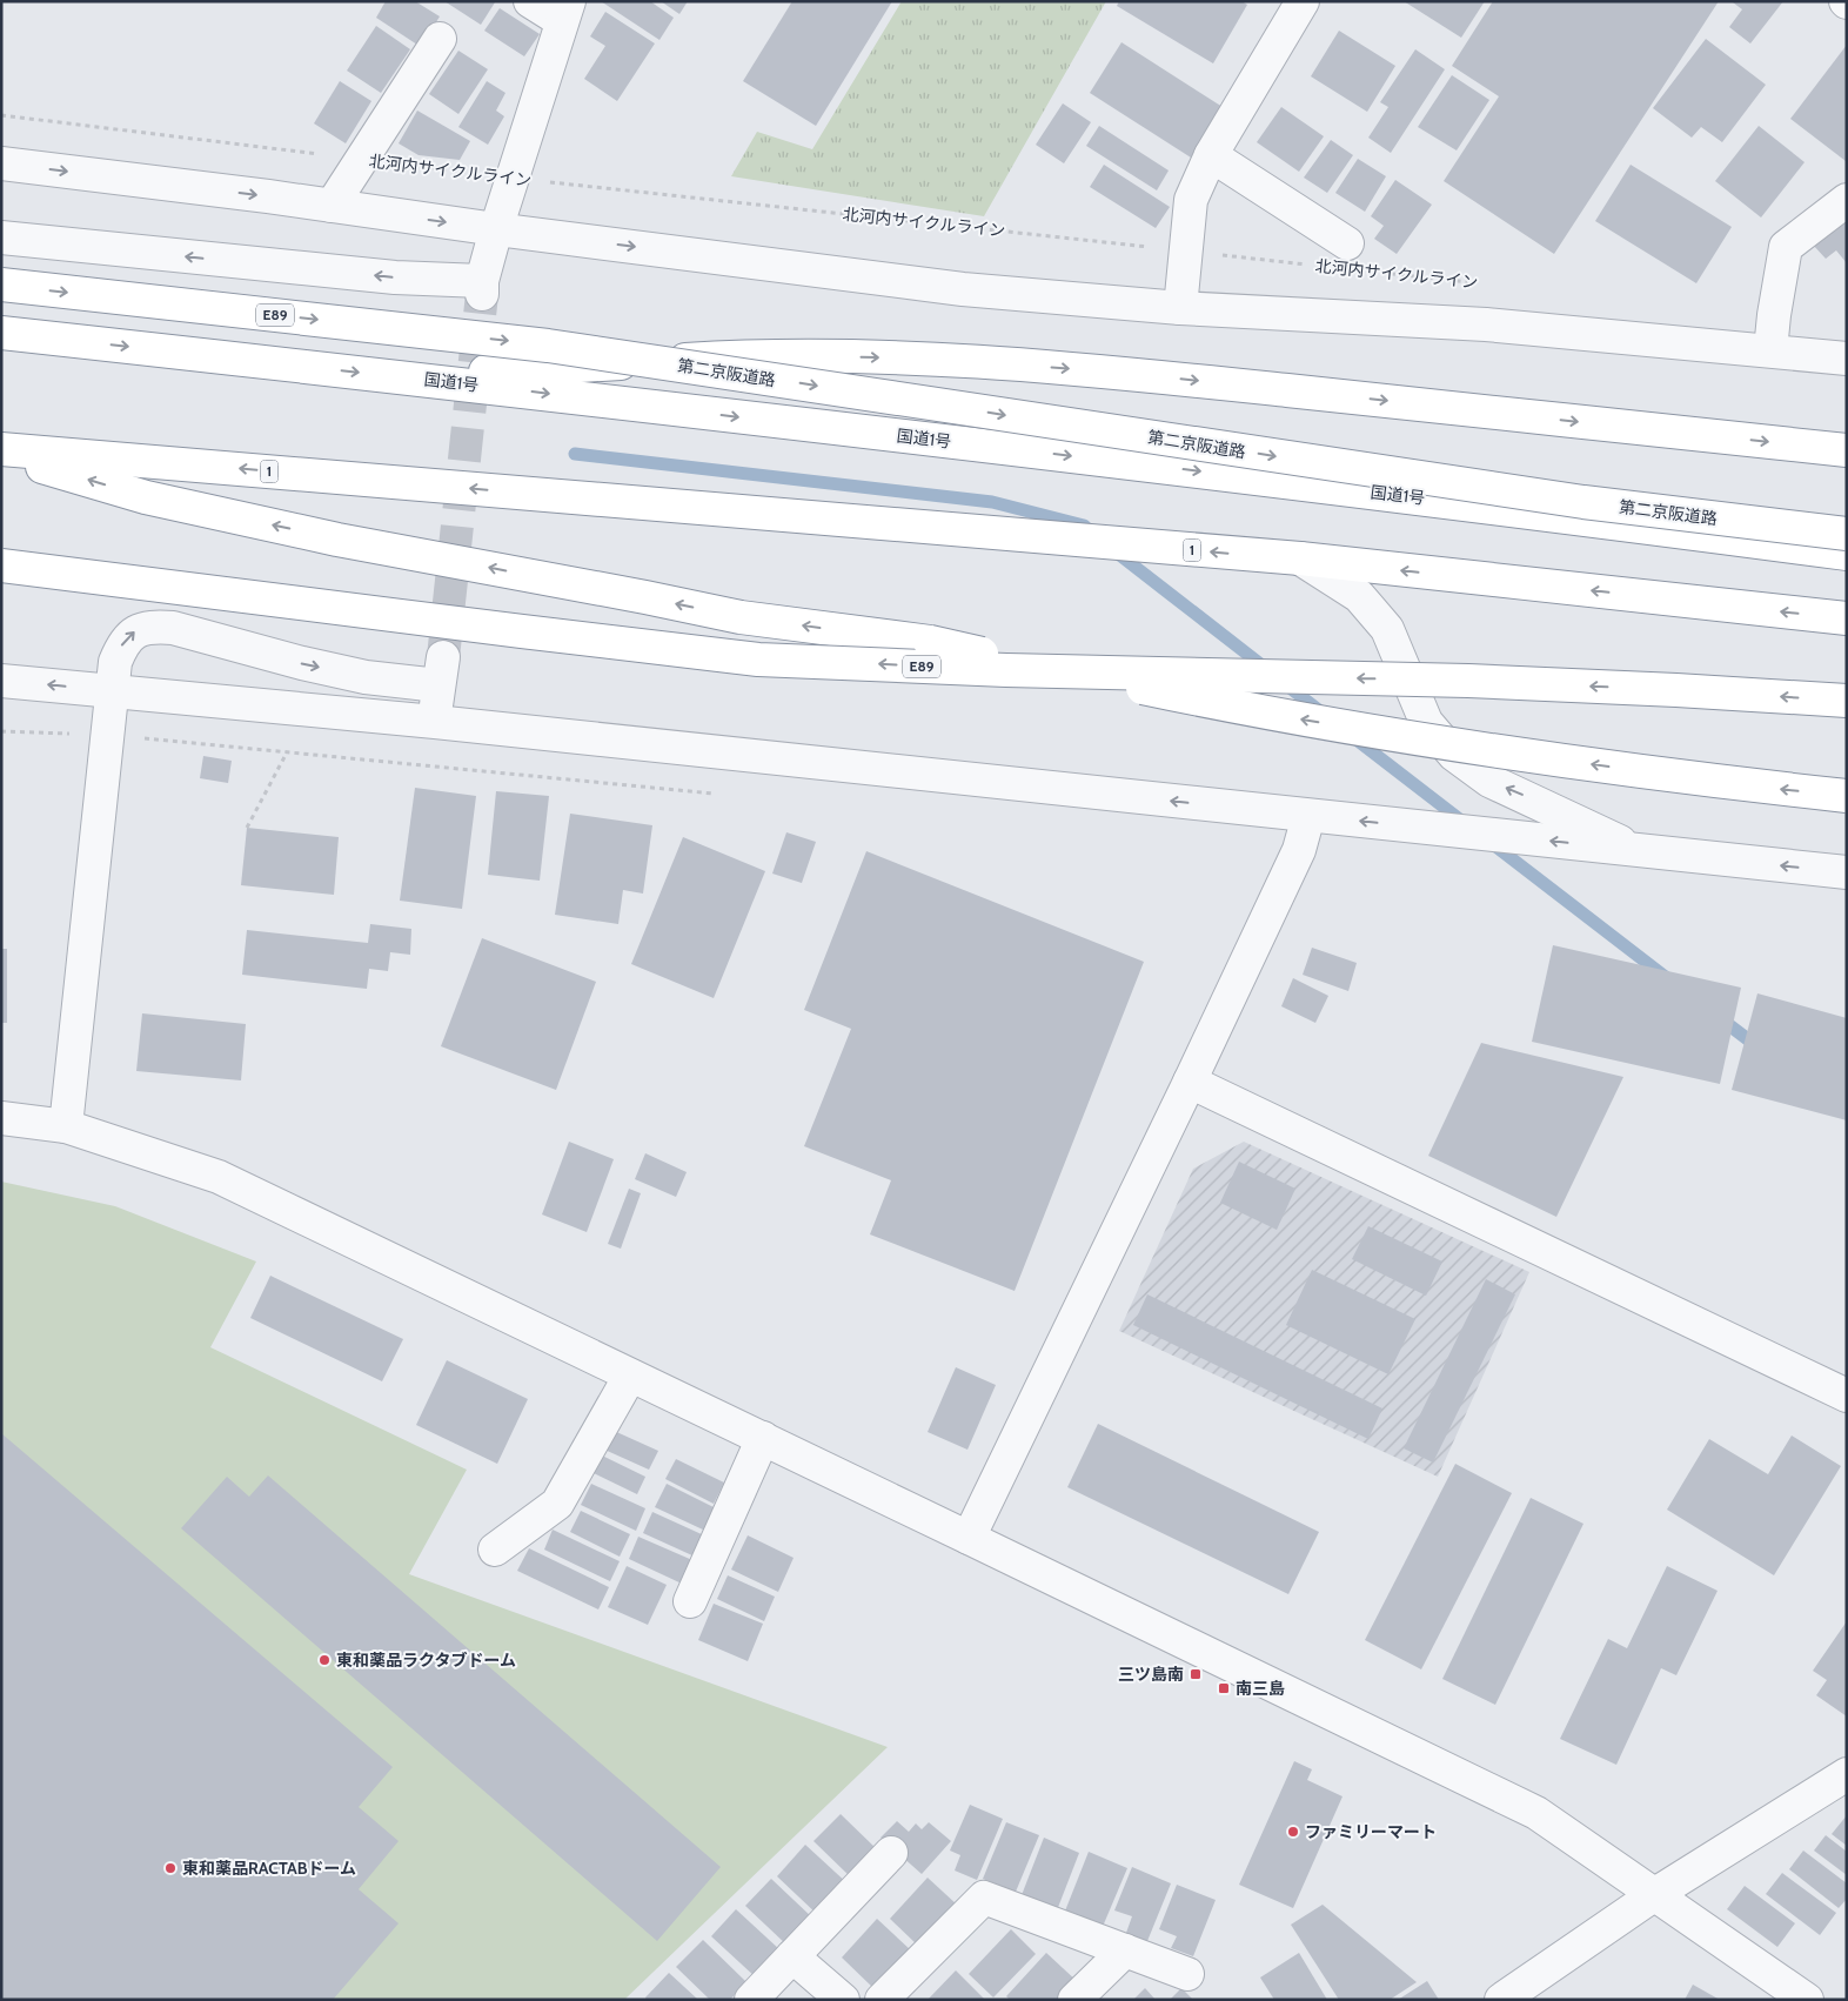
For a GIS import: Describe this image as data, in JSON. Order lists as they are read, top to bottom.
{
  "streets": {
    "highway": [
      "E89",
      "第二京阪道路",
      "国道1号",
      "1"
    ],
    "path": ["北河内サイクルライン"]
  },
  "places": {
    "other": ["東和薬品ラクタブドーム", "ファミリーマート", "東和薬品RACTABドーム"],
    "transit": ["三ツ島南", "南三島"]
  }
}
